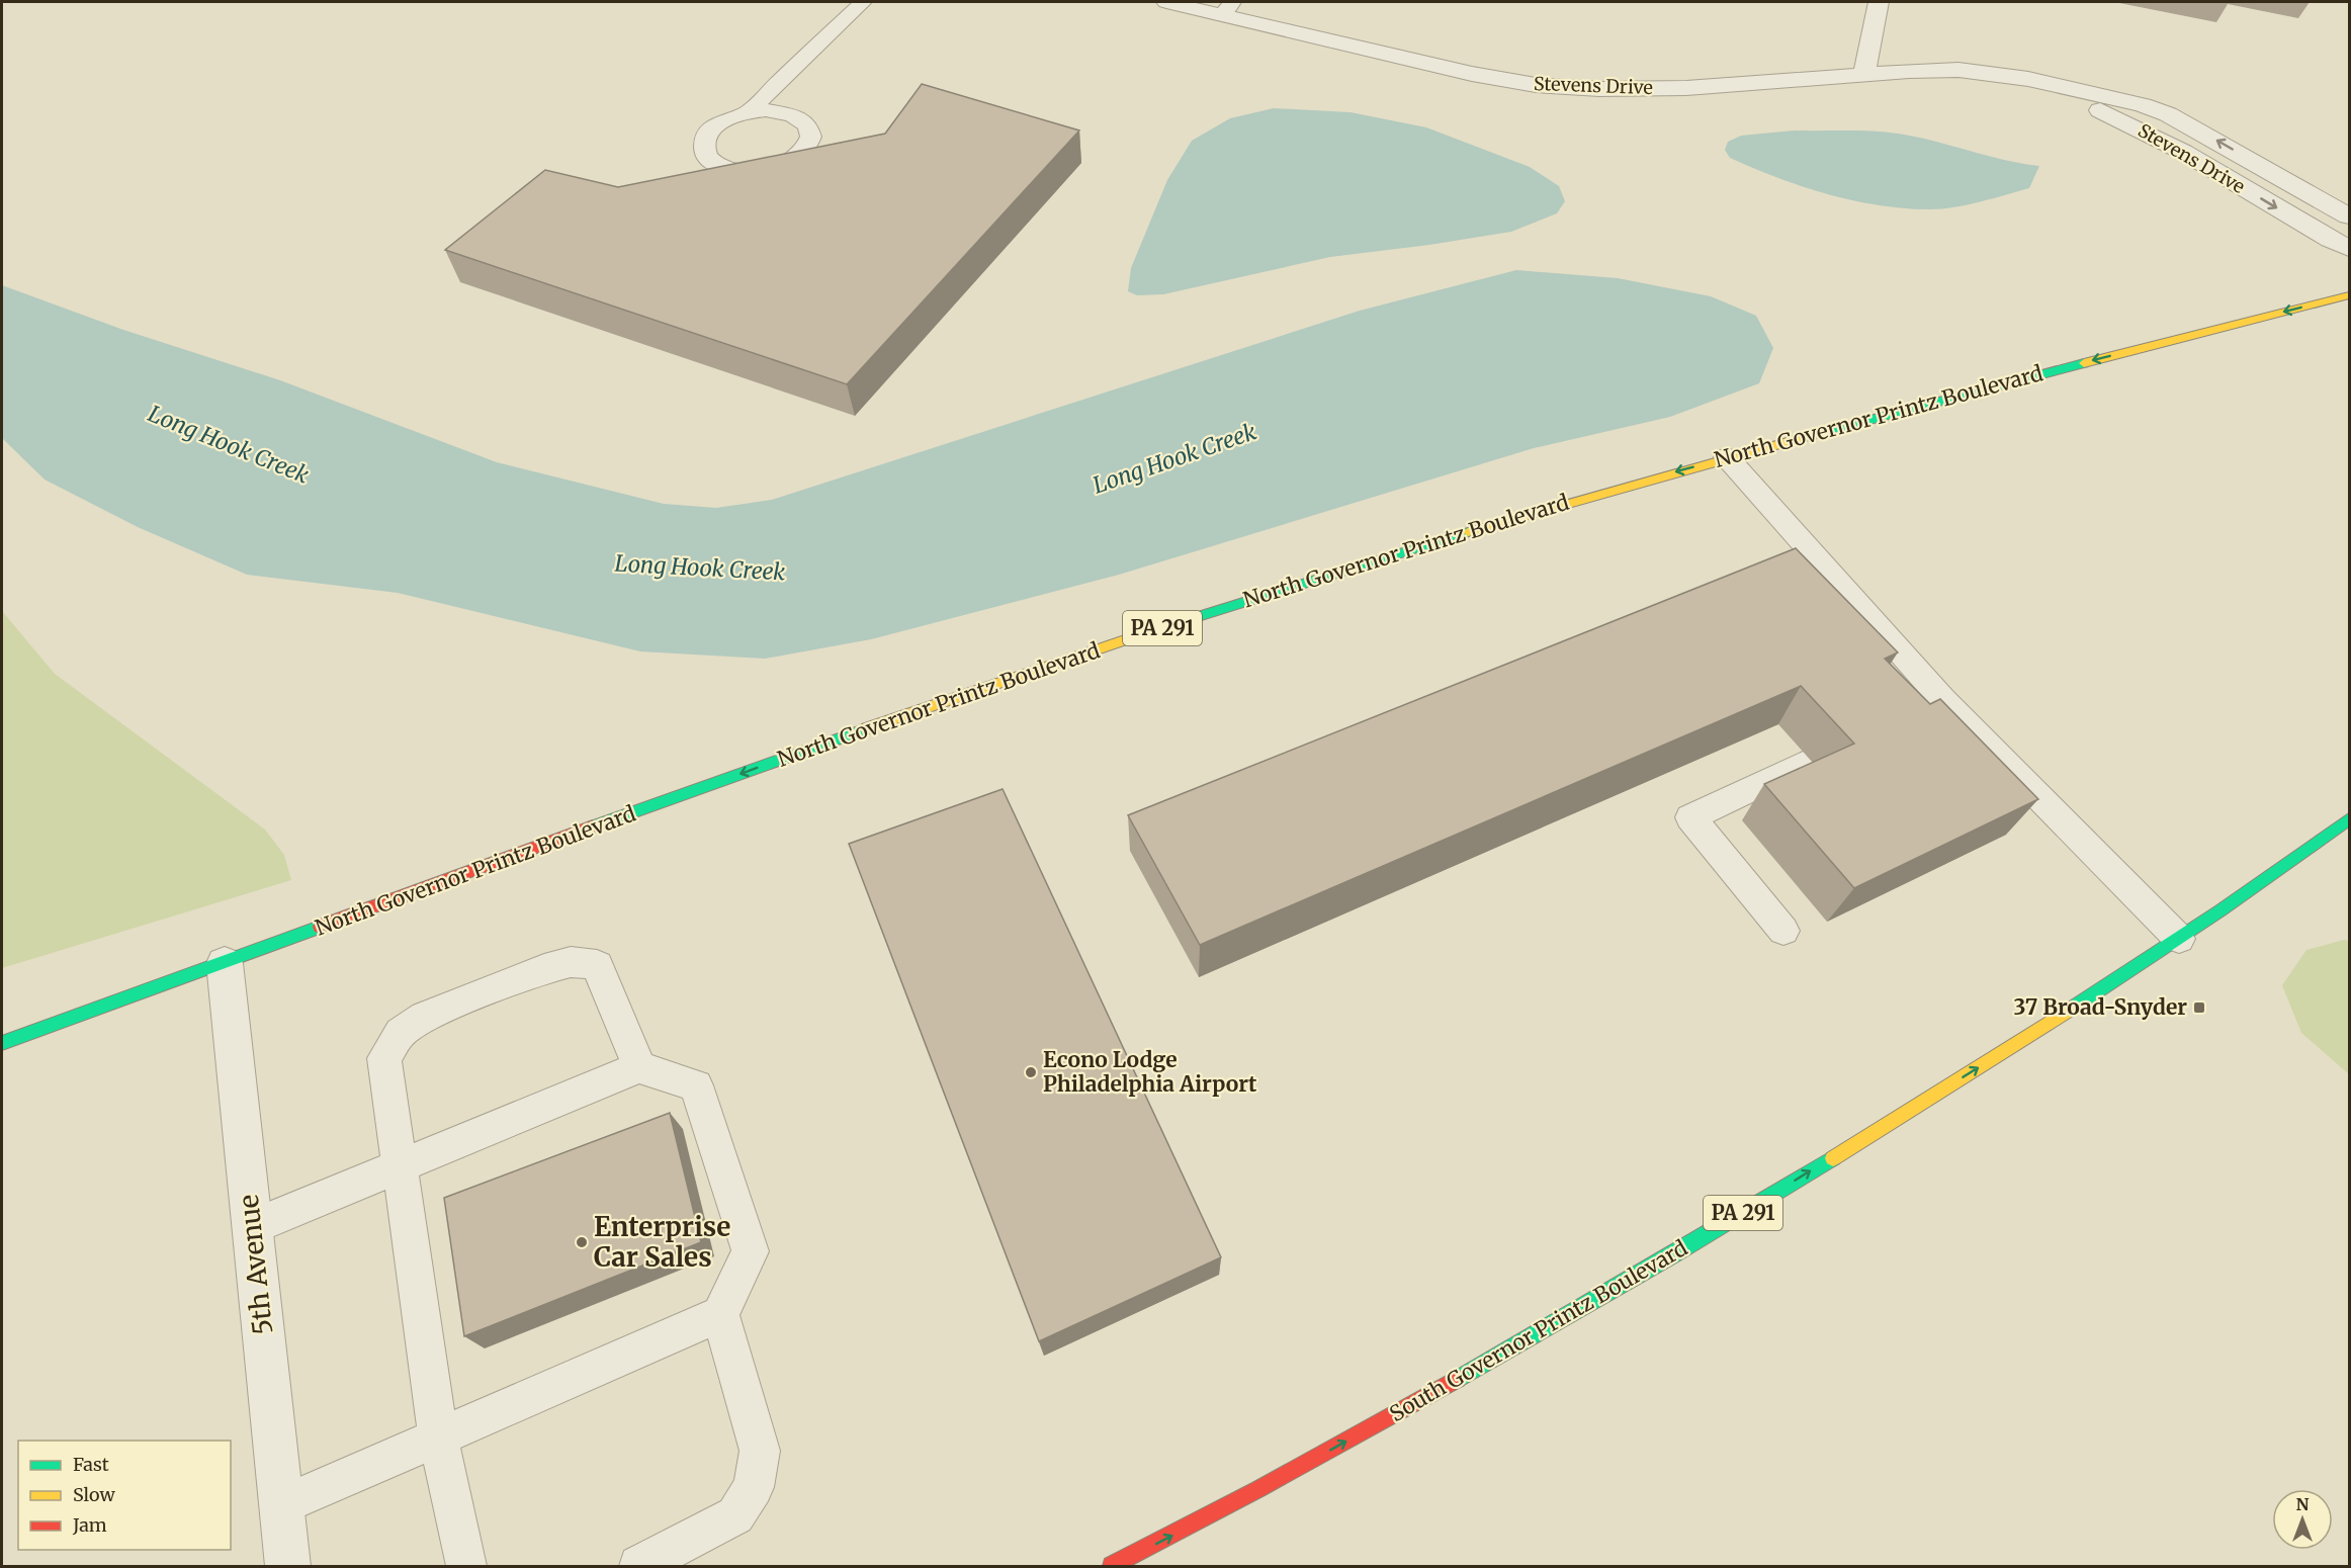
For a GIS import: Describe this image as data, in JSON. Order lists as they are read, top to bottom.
{
  "streets": {
    "main road": ["North Governor Printz Boulevard", "PA 291", "South Governor Printz Boulevard"],
    "street": ["Stevens Drive", "5th Avenue"]
  },
  "crossings": [
    ["North Governor Printz Boulevard", "5th Avenue"]
  ],
  "one_way": ["North Governor Printz Boulevard", "South Governor Printz Boulevard"],
  "water": ["Long Hook Creek"],
  "places": {
    "transit": ["37 Broad-Snyder"],
    "other": ["Econo Lodge Philadelphia Airport", "Enterprise Car Sales"]
  },
  "legend": ["Fast", "Slow", "Jam"],
  "north": "top"
}
